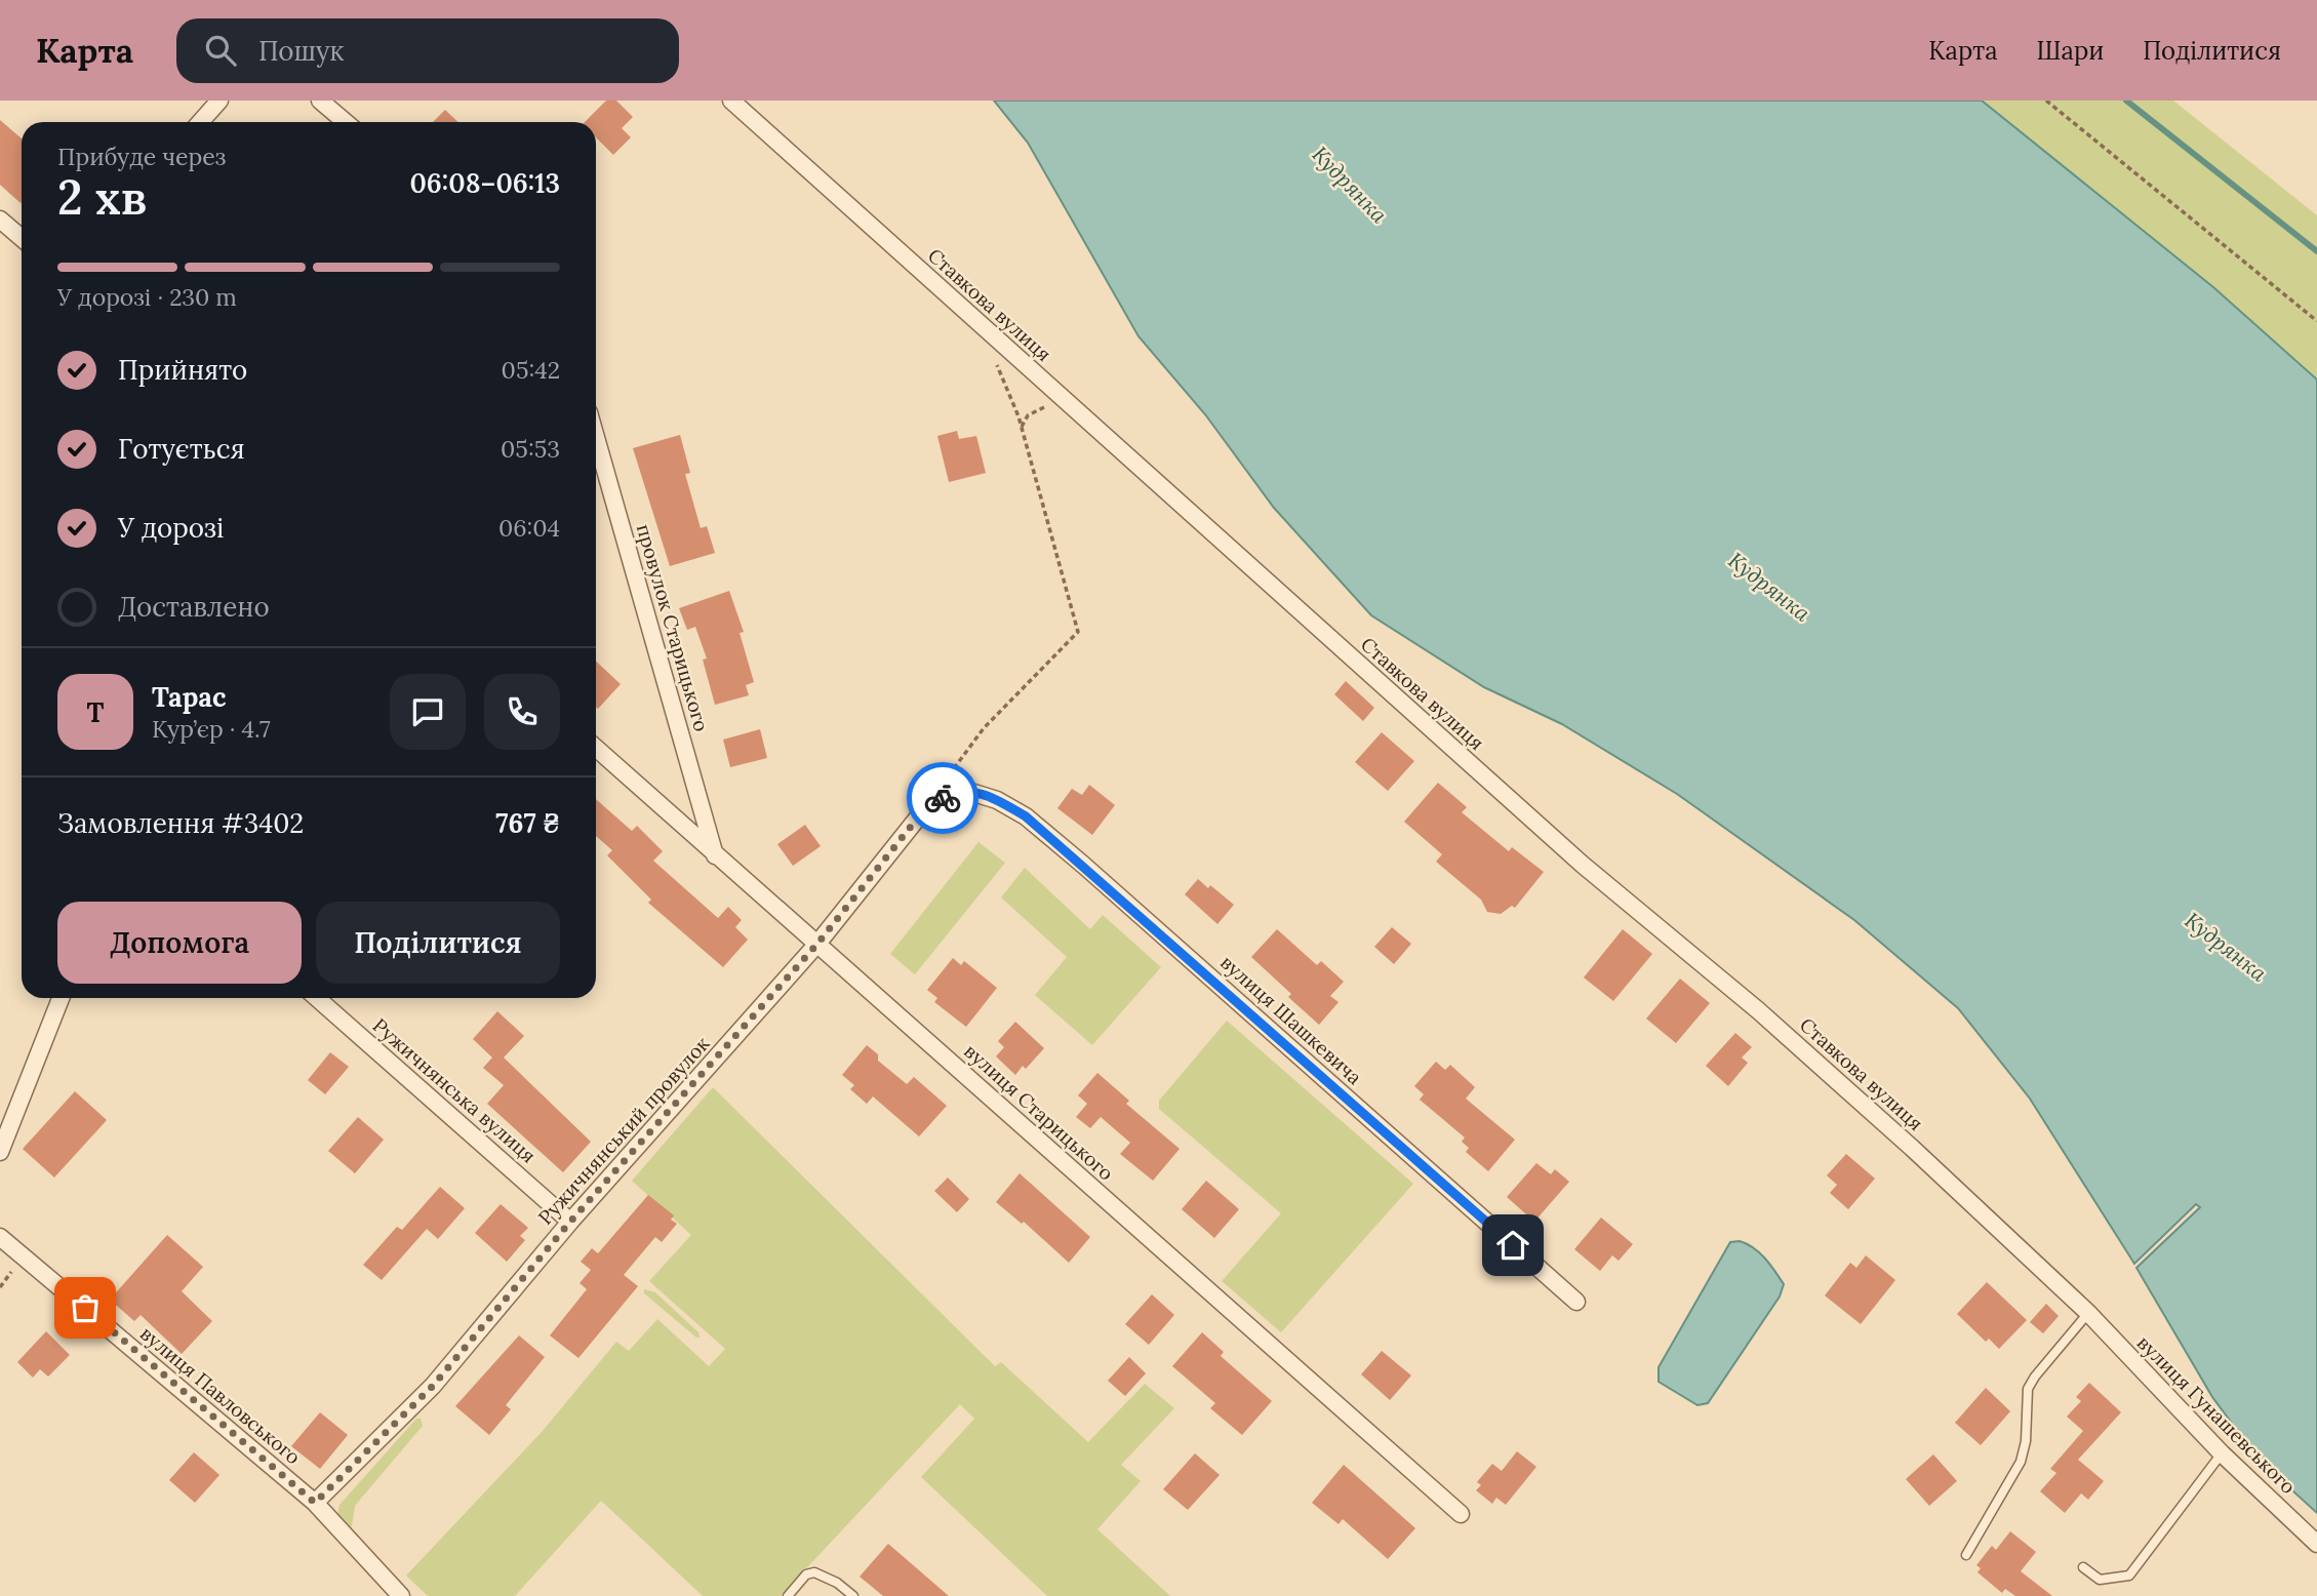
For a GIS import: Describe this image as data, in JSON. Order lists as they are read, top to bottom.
{
  "streets": {
    "street": [
      "Ставкова вулиця",
      "провулок Старицького",
      "вулиця Шашкевича",
      "Ружичнянська вулиця",
      "вулиця Старицького",
      "Ружичнянський провулок",
      "вулиця Павловського",
      "вулиця Гунашевського"
    ]
  },
  "crossings": [
    ["Ставкова вулиця", "вулиця Гунашевського"],
    ["провулок Старицького", "вулиця Старицького"],
    ["вулиця Шашкевича", "Ружичнянський провулок"],
    ["Ружичнянська вулиця", "Ружичнянський провулок"],
    ["вулиця Старицького", "Ружичнянський провулок"],
    ["Ружичнянський провулок", "вулиця Павловського"]
  ],
  "water": ["Кудрянка"],
  "page": {
    "header": "Карта",
    "search": "Пошук",
    "nav": ["Карта", "Шари", "Поділитися"],
    "heading": ["2 хв", "Прибуде через", "06:08–06:13"],
    "panel": [
      "Тарас",
      "Кур’єр · 4.7",
      "Замовлення #3402",
      "767 ₴"
    ],
    "bar": "У дорозі · 230 m",
    "list": [
      ["Прийнято", "05:42"],
      ["Готується", "05:53"],
      ["У дорозі", "06:04"],
      "Доставлено"
    ],
    "round": "Т",
    "buttons": ["Допомога", "Поділитися"]
  }
}
